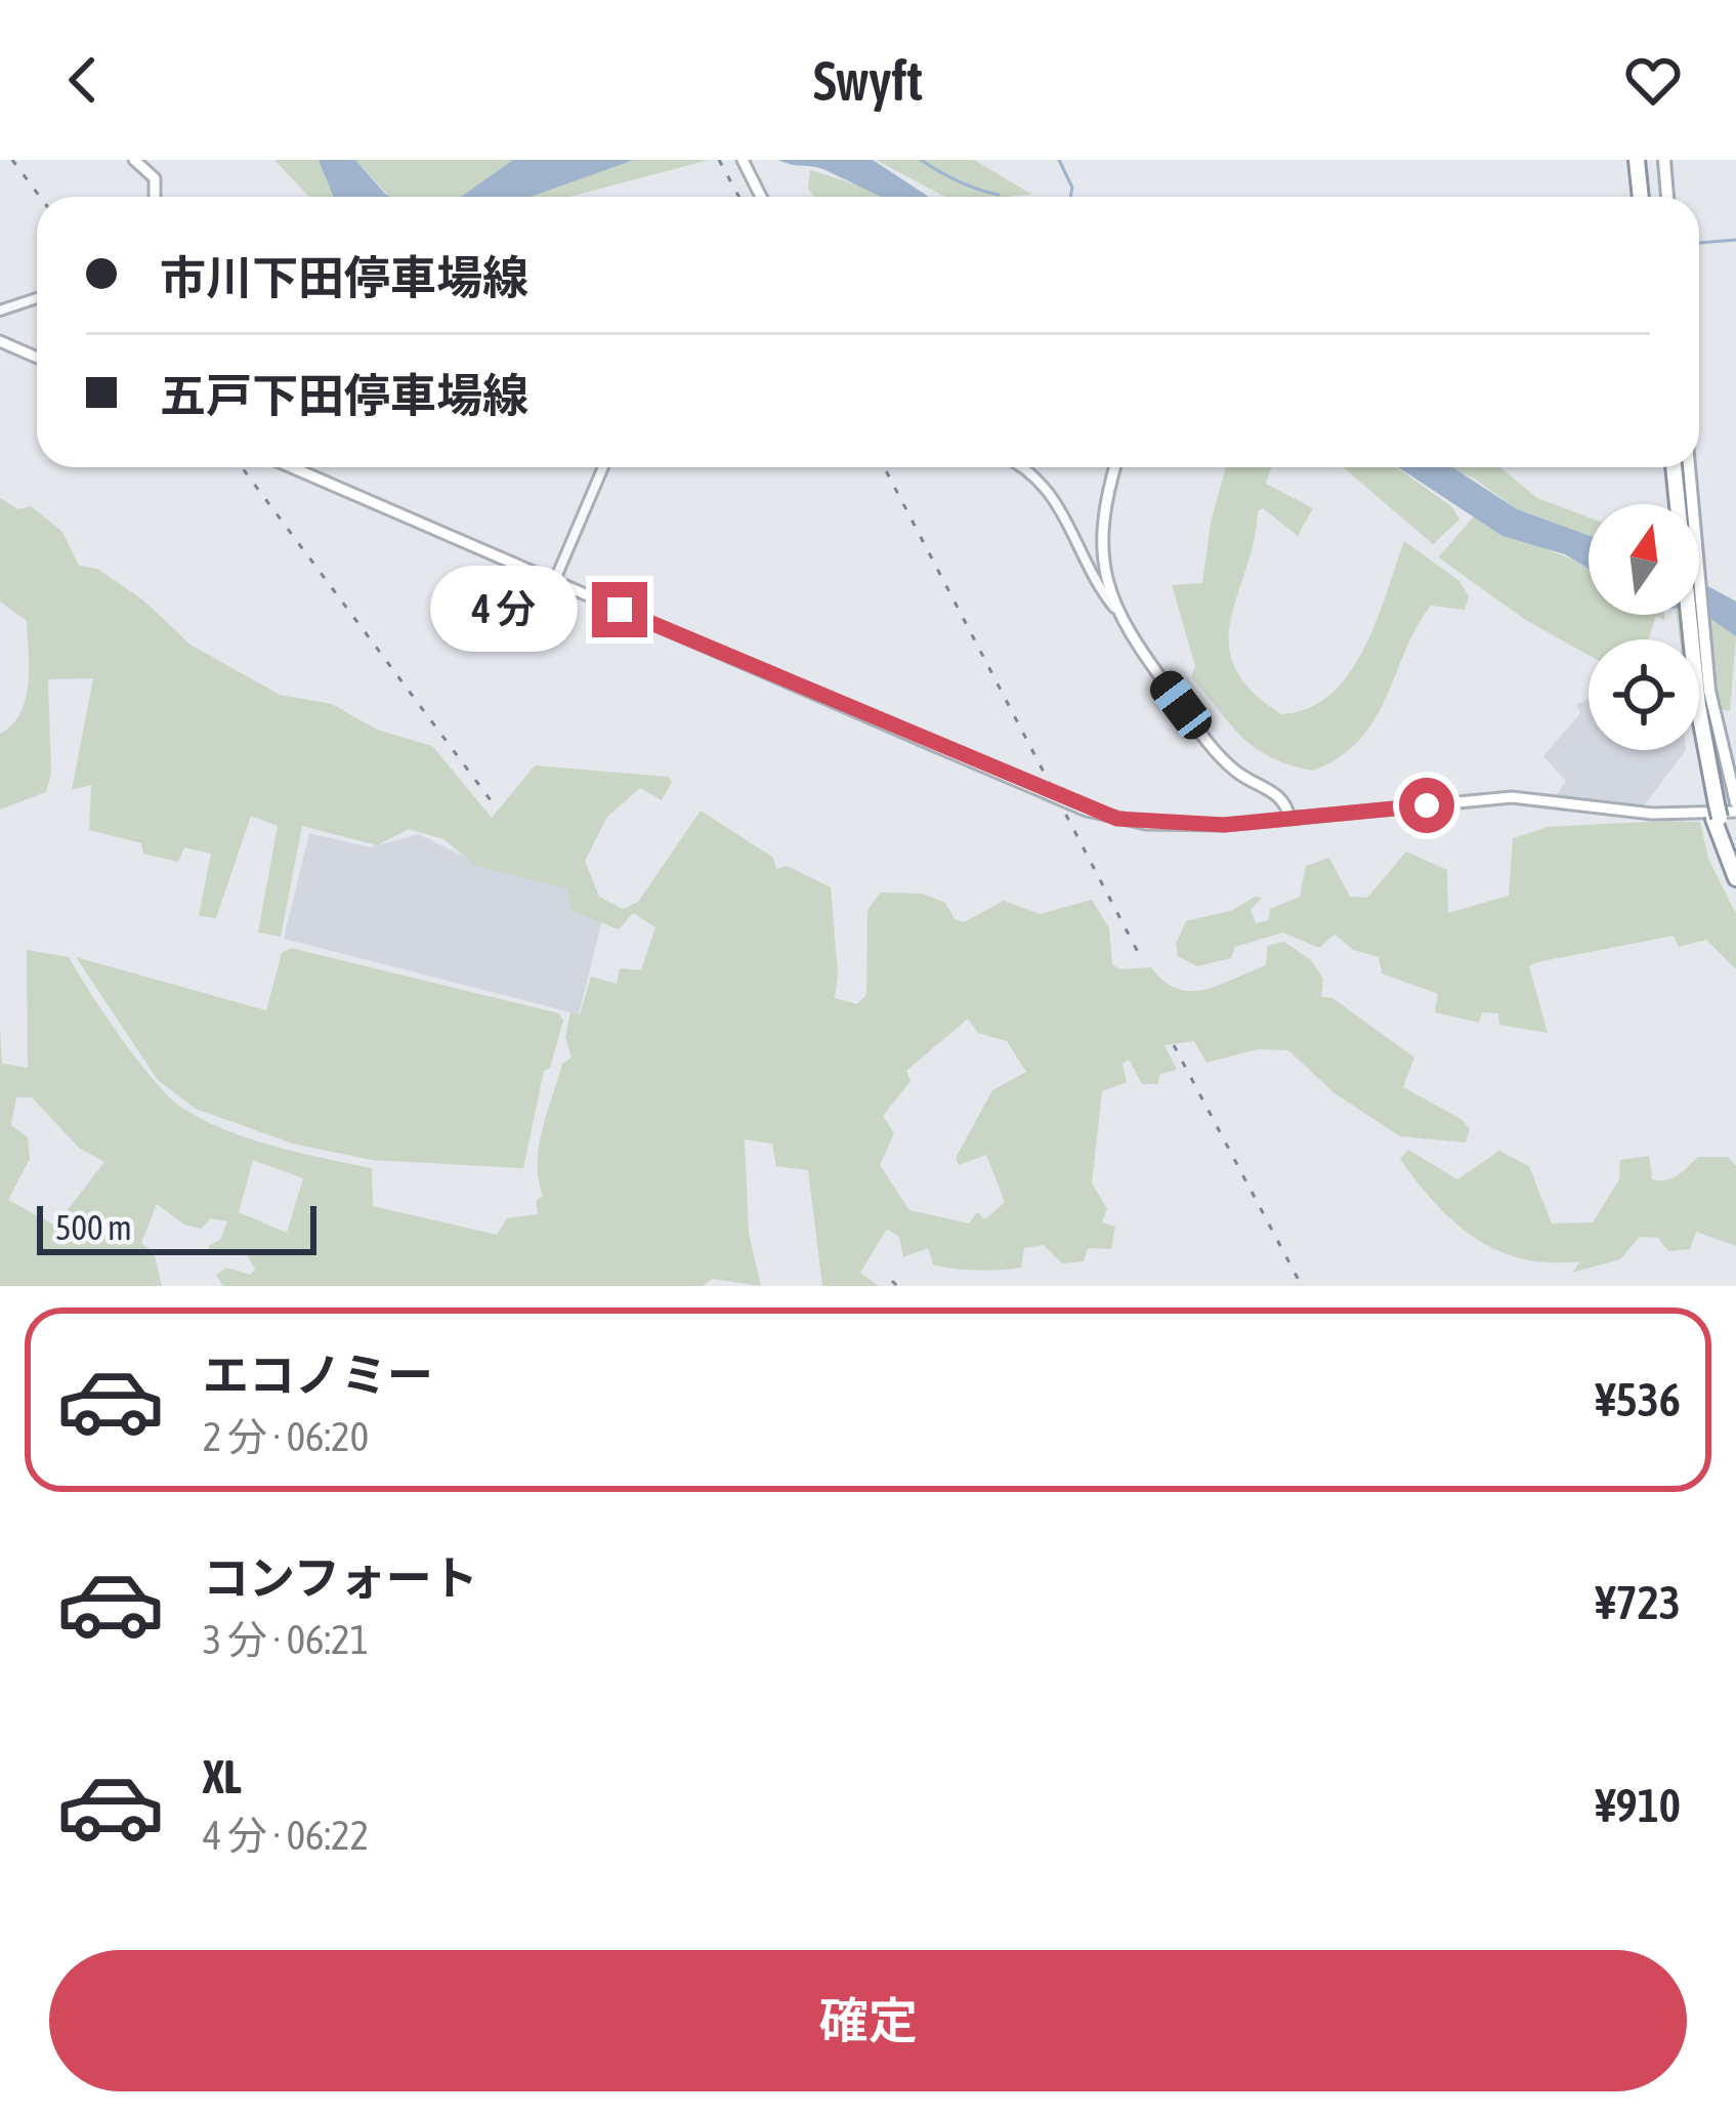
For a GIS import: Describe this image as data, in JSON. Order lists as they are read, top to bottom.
{
  "scale_bar": "500 m",
  "north": "top",
  "page": {
    "header": "Swyft",
    "banner": ["市川下田停車場線", "五戸下田停車場線"],
    "bubble": "4 分",
    "scale": "500 m",
    "list": [
      {
        "name": "エコノミー",
        "note": "2 分 · 06:20",
        "value": "¥536"
      },
      {
        "name": "コンフォート",
        "note": "3 分 · 06:21",
        "value": "¥723"
      },
      {
        "name": "XL",
        "note": "4 分 · 06:22",
        "value": "¥910"
      }
    ],
    "buttons": "確定"
  }
}
